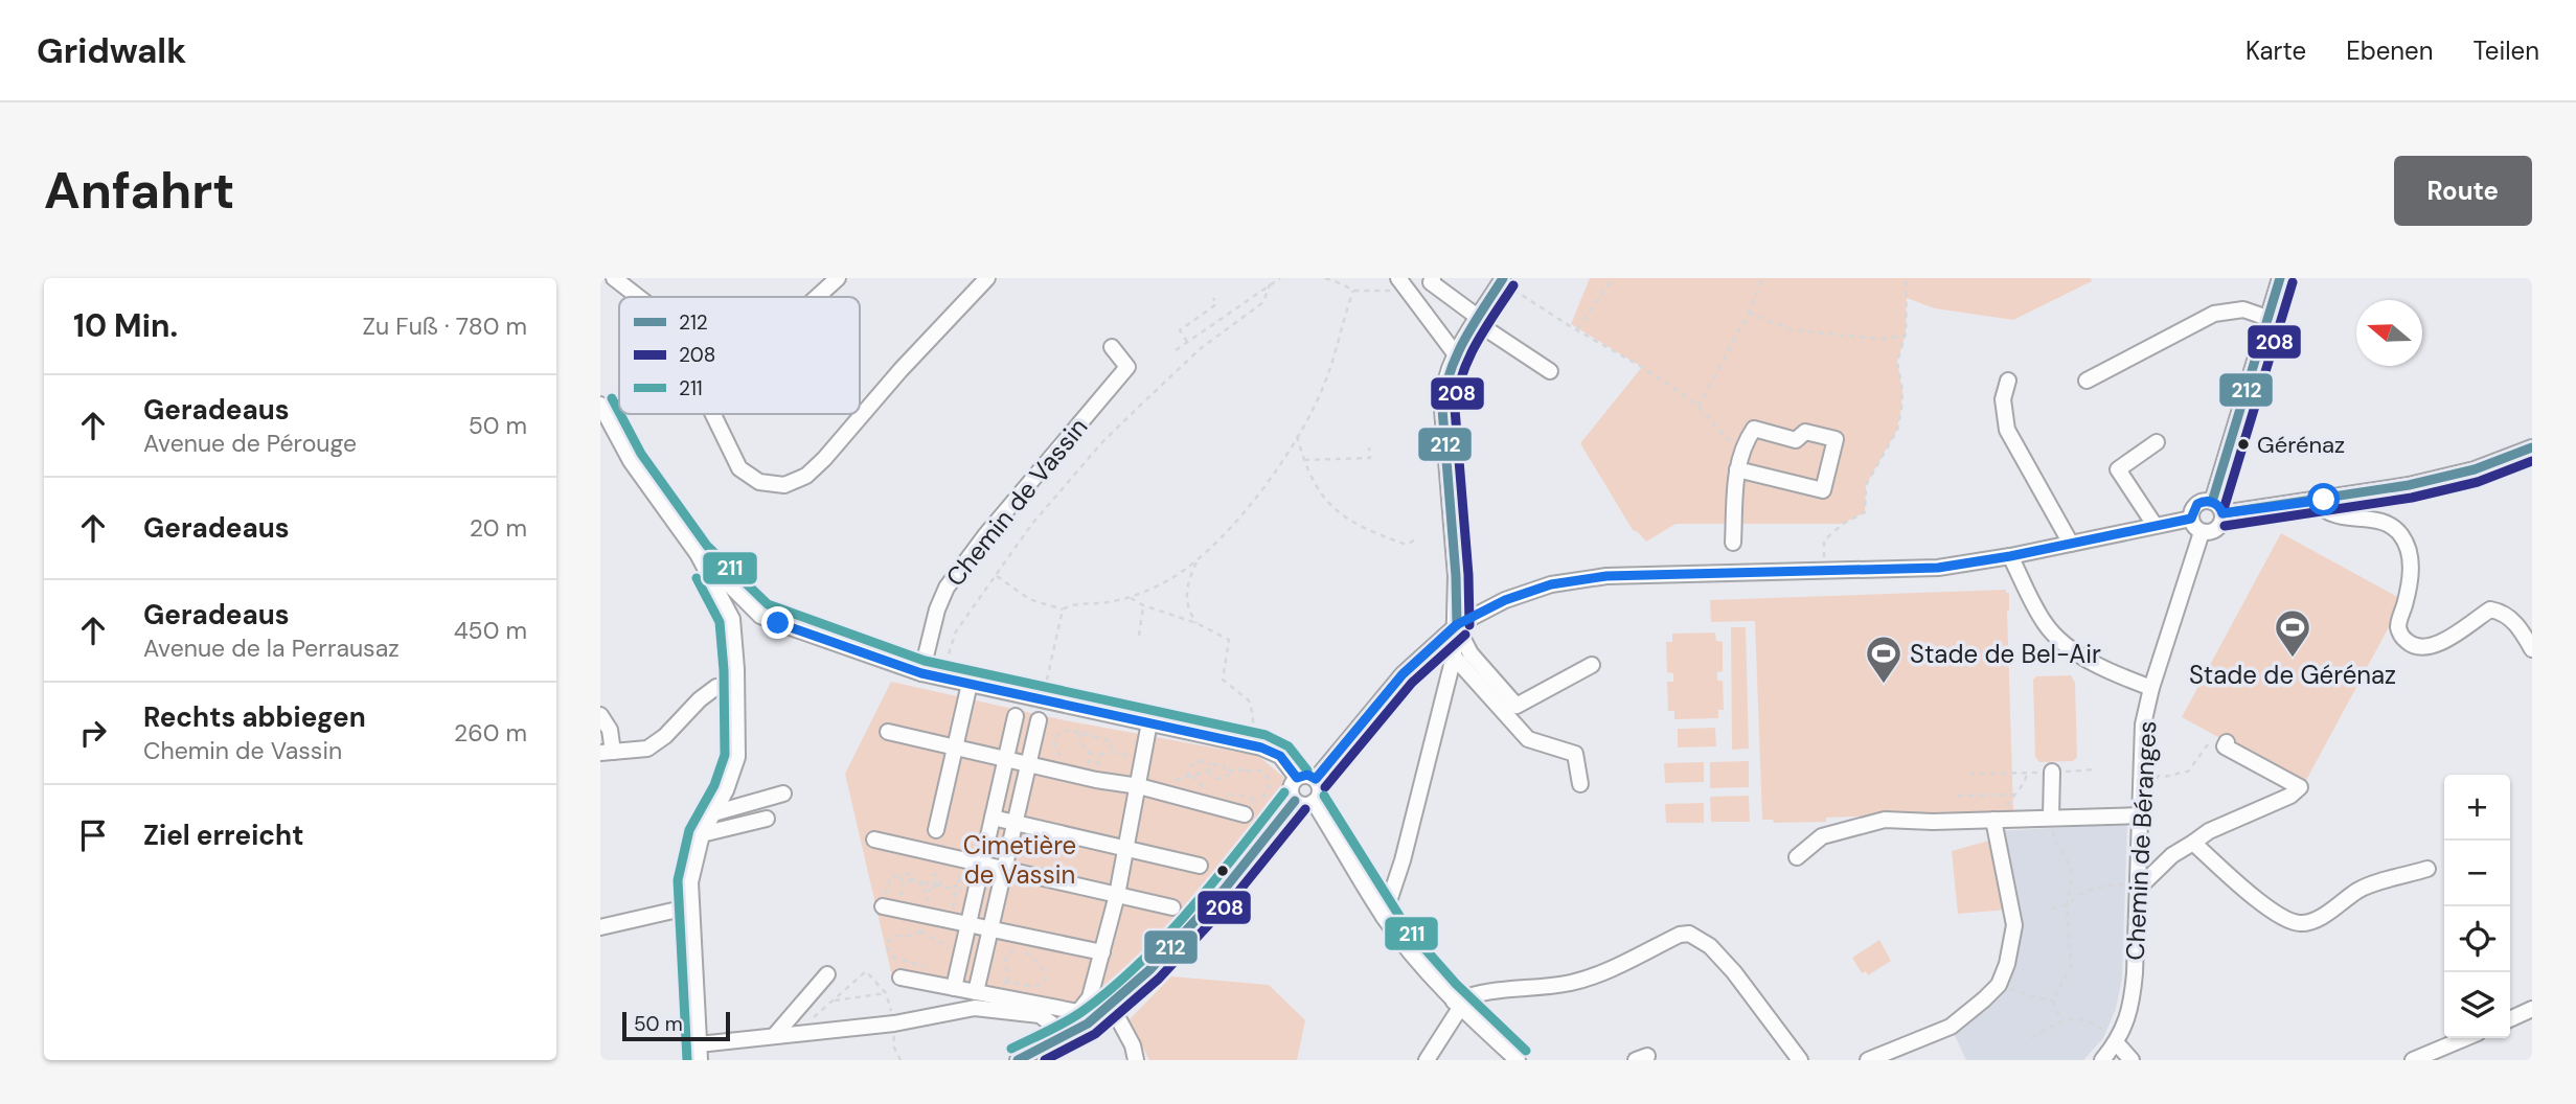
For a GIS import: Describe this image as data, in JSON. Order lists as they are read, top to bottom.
{
  "streets": {
    "street": ["Chemin de Vassin", "Chemin de Béranges"]
  },
  "parks": ["Cimetière de Vassin"],
  "places": {
    "other": ["Gérénaz"],
    "sports": ["Stade de Gérénaz", "Stade de Bel-Air"]
  },
  "lines": ["transit line 212", "transit line 208", "transit line 211"],
  "legend": ["212", "208", "211"],
  "scale_bar": "50 m",
  "north": "left",
  "page": {
    "header": "Gridwalk",
    "nav": ["Karte", "Ebenen", "Teilen"],
    "buttons": "Route",
    "title": "Anfahrt",
    "heading": ["10 Min.", "Zu Fuß · 780 m"],
    "list": [
      ["Geradeaus", "Avenue de Pérouge", "50 m"],
      ["Geradeaus", "20 m"],
      ["Geradeaus", "Avenue de la Perrausaz", "450 m"],
      ["Rechts abbiegen", "Chemin de Vassin", "260 m"],
      "Ziel erreicht"
    ],
    "map_buttons": ["+", "−"],
    "scale": "50 m"
  }
}
